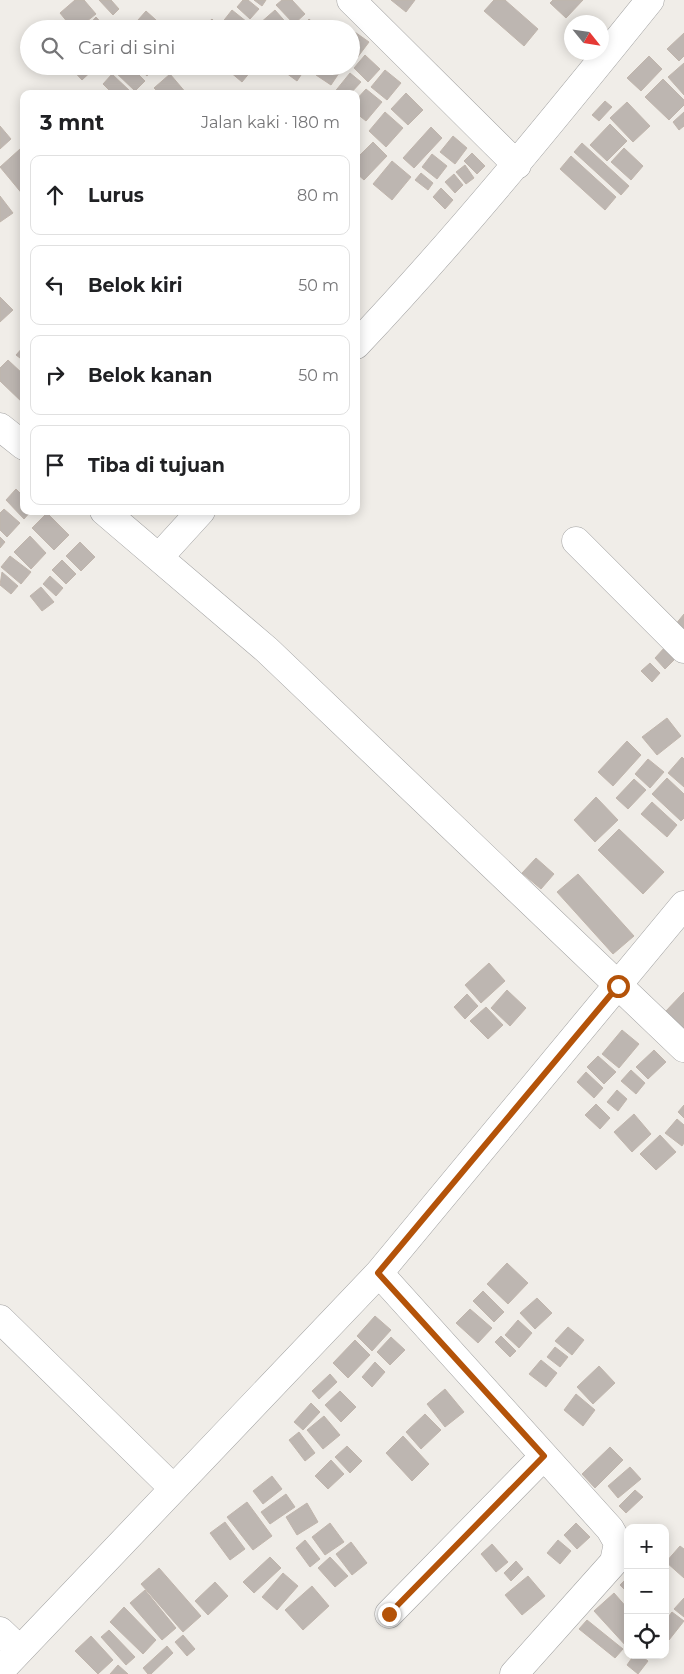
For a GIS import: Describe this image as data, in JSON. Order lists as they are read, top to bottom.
{
  "north": "bottom right",
  "page": {
    "search": "Cari di sini",
    "heading": ["3 mnt", "Jalan kaki · 180 m"],
    "list": [
      ["Lurus", "80 m"],
      ["Belok kiri", "50 m"],
      ["Belok kanan", "50 m"],
      "Tiba di tujuan"
    ],
    "map_buttons": ["+", "−"]
  }
}
